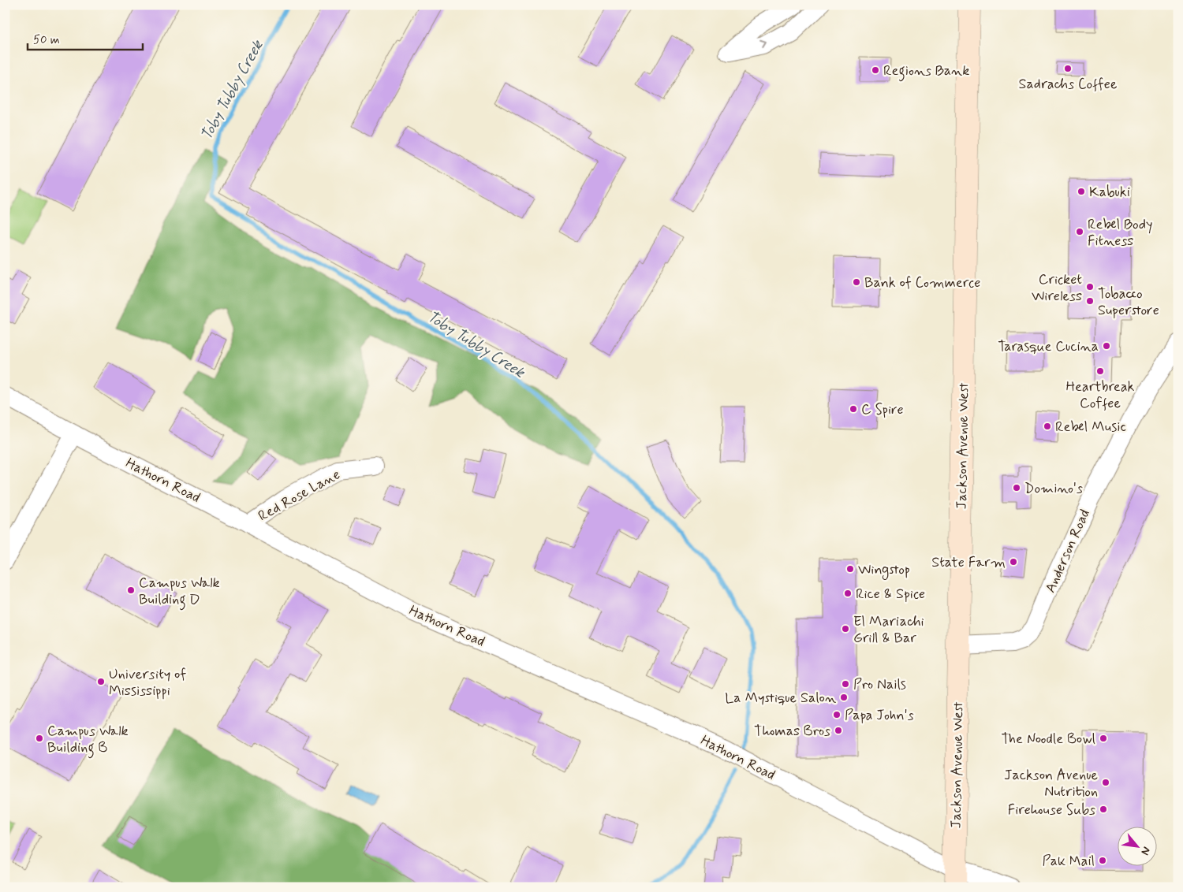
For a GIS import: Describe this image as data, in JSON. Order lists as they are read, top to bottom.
{
  "streets": {
    "main road": ["Jackson Avenue West"],
    "street": ["Hathorn Road", "Red Rose Lane", "Anderson Road"]
  },
  "crossings": [
    ["Jackson Avenue West", "Hathorn Road"],
    ["Jackson Avenue West", "Anderson Road"],
    ["Hathorn Road", "Red Rose Lane"]
  ],
  "water": ["Toby Tubby Creek"],
  "places": [
    "Sadrachs Coffee",
    "Regions Bank",
    "Kabuki",
    "Rebel Body Fitness",
    "Bank of Commerce",
    "Cricket Wireless",
    "Tobacco Superstore",
    "Tarasque Cucina",
    "Heartbreak Coffee",
    "C Spire",
    "Rebel Music",
    "Domino's",
    "State Farm",
    "Wingstop",
    "Campus Walk Building D",
    "Rice & Spice",
    "El Mariachi Grill & Bar",
    "University of Mississippi",
    "Pro Nails",
    "La Mystique Salon",
    "Papa John's",
    "Thomas Bros",
    "Campus Walk Building B",
    "The Noodle Bowl",
    "Jackson Avenue Nutrition",
    "Firehouse Subs",
    "Pak Mail"
  ],
  "scale_bar": "50 m",
  "north": "bottom right"
}
